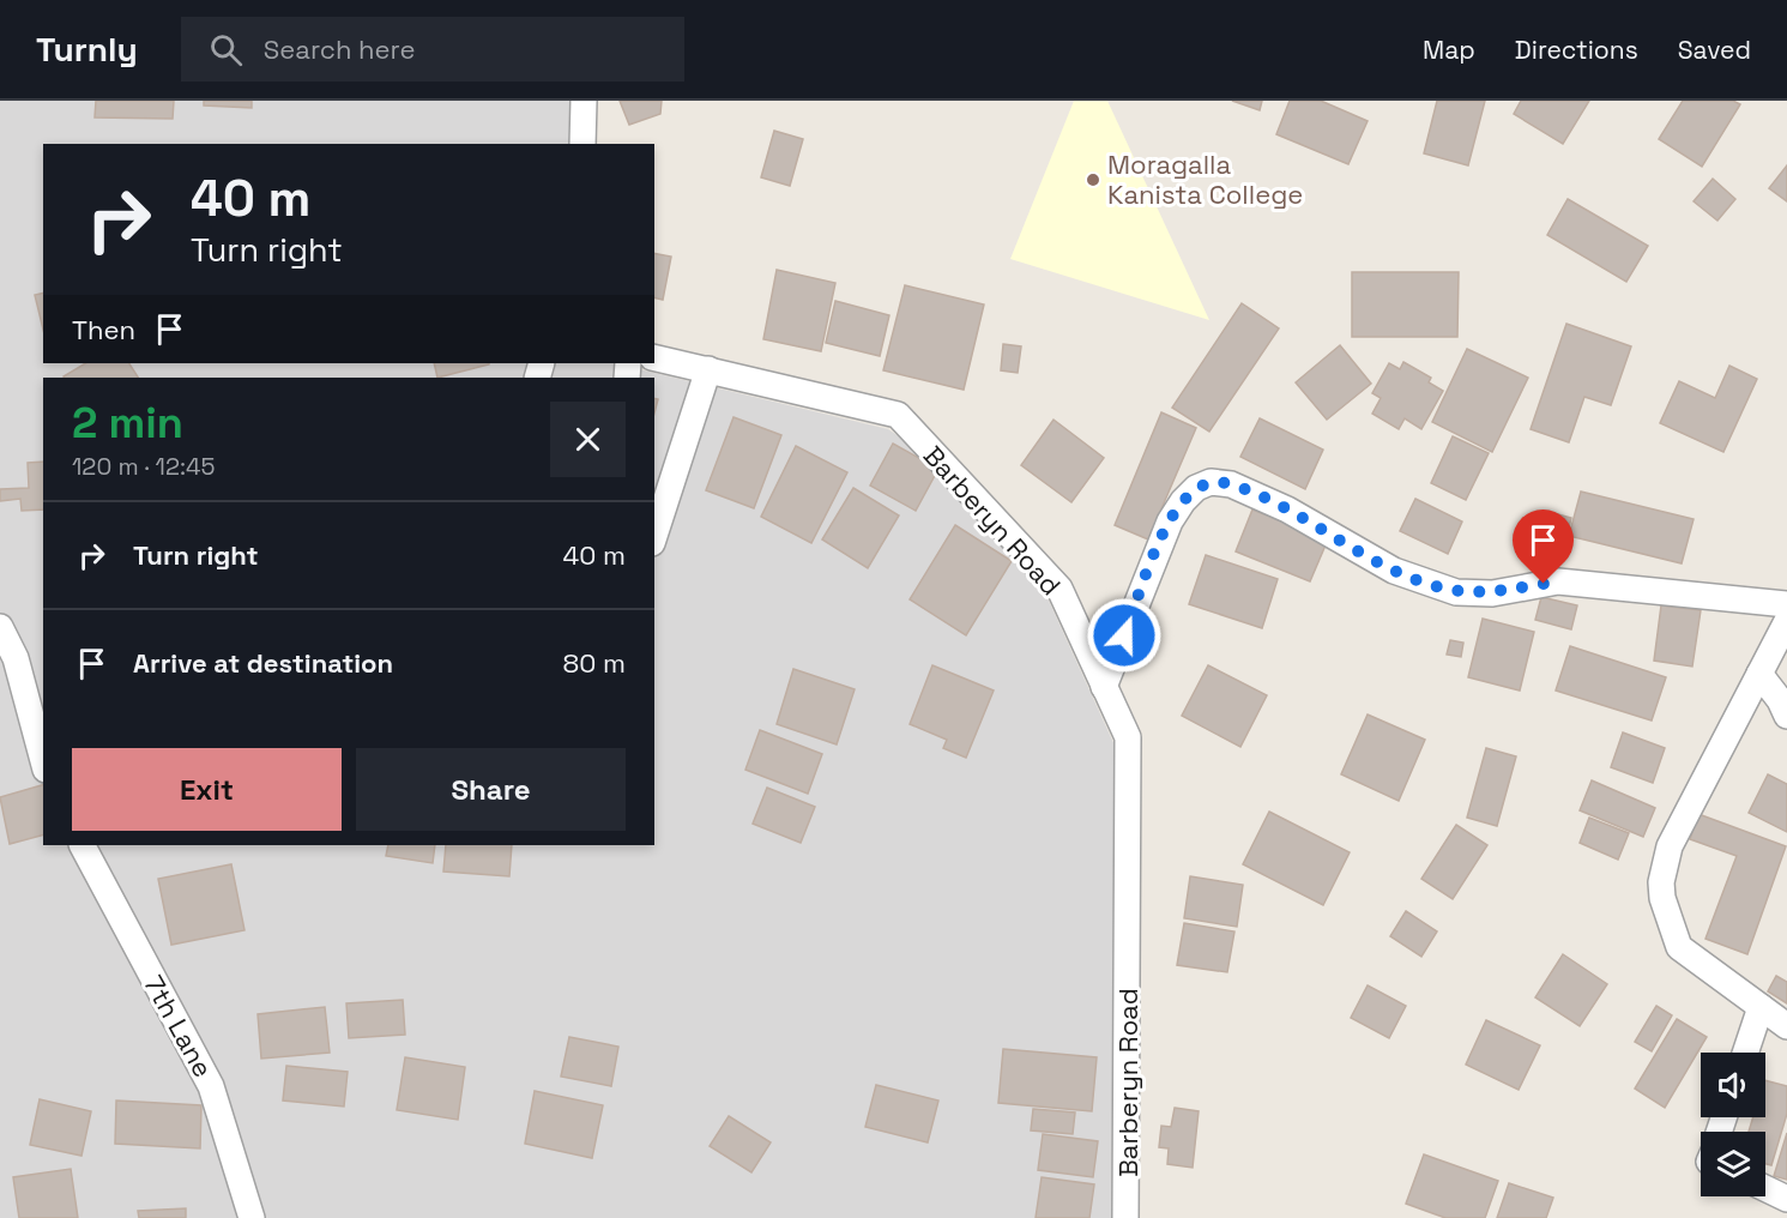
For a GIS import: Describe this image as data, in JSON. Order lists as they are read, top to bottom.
{
  "streets": {
    "street": ["Barberyn Road", "7th Lane"]
  },
  "places": ["Moragalla Kanista College"],
  "page": {
    "header": "Turnly",
    "search": "Search here",
    "nav": ["Map", "Directions", "Saved"],
    "turn": ["40 m", "Turn right"],
    "then": "Then",
    "heading": ["2 min", "120 m · 12:45"],
    "list": [
      {
        "name": "Turn right",
        "value": "40 m"
      },
      {
        "name": "Arrive at destination",
        "value": "80 m"
      }
    ],
    "buttons": ["Exit", "Share"]
  }
}
